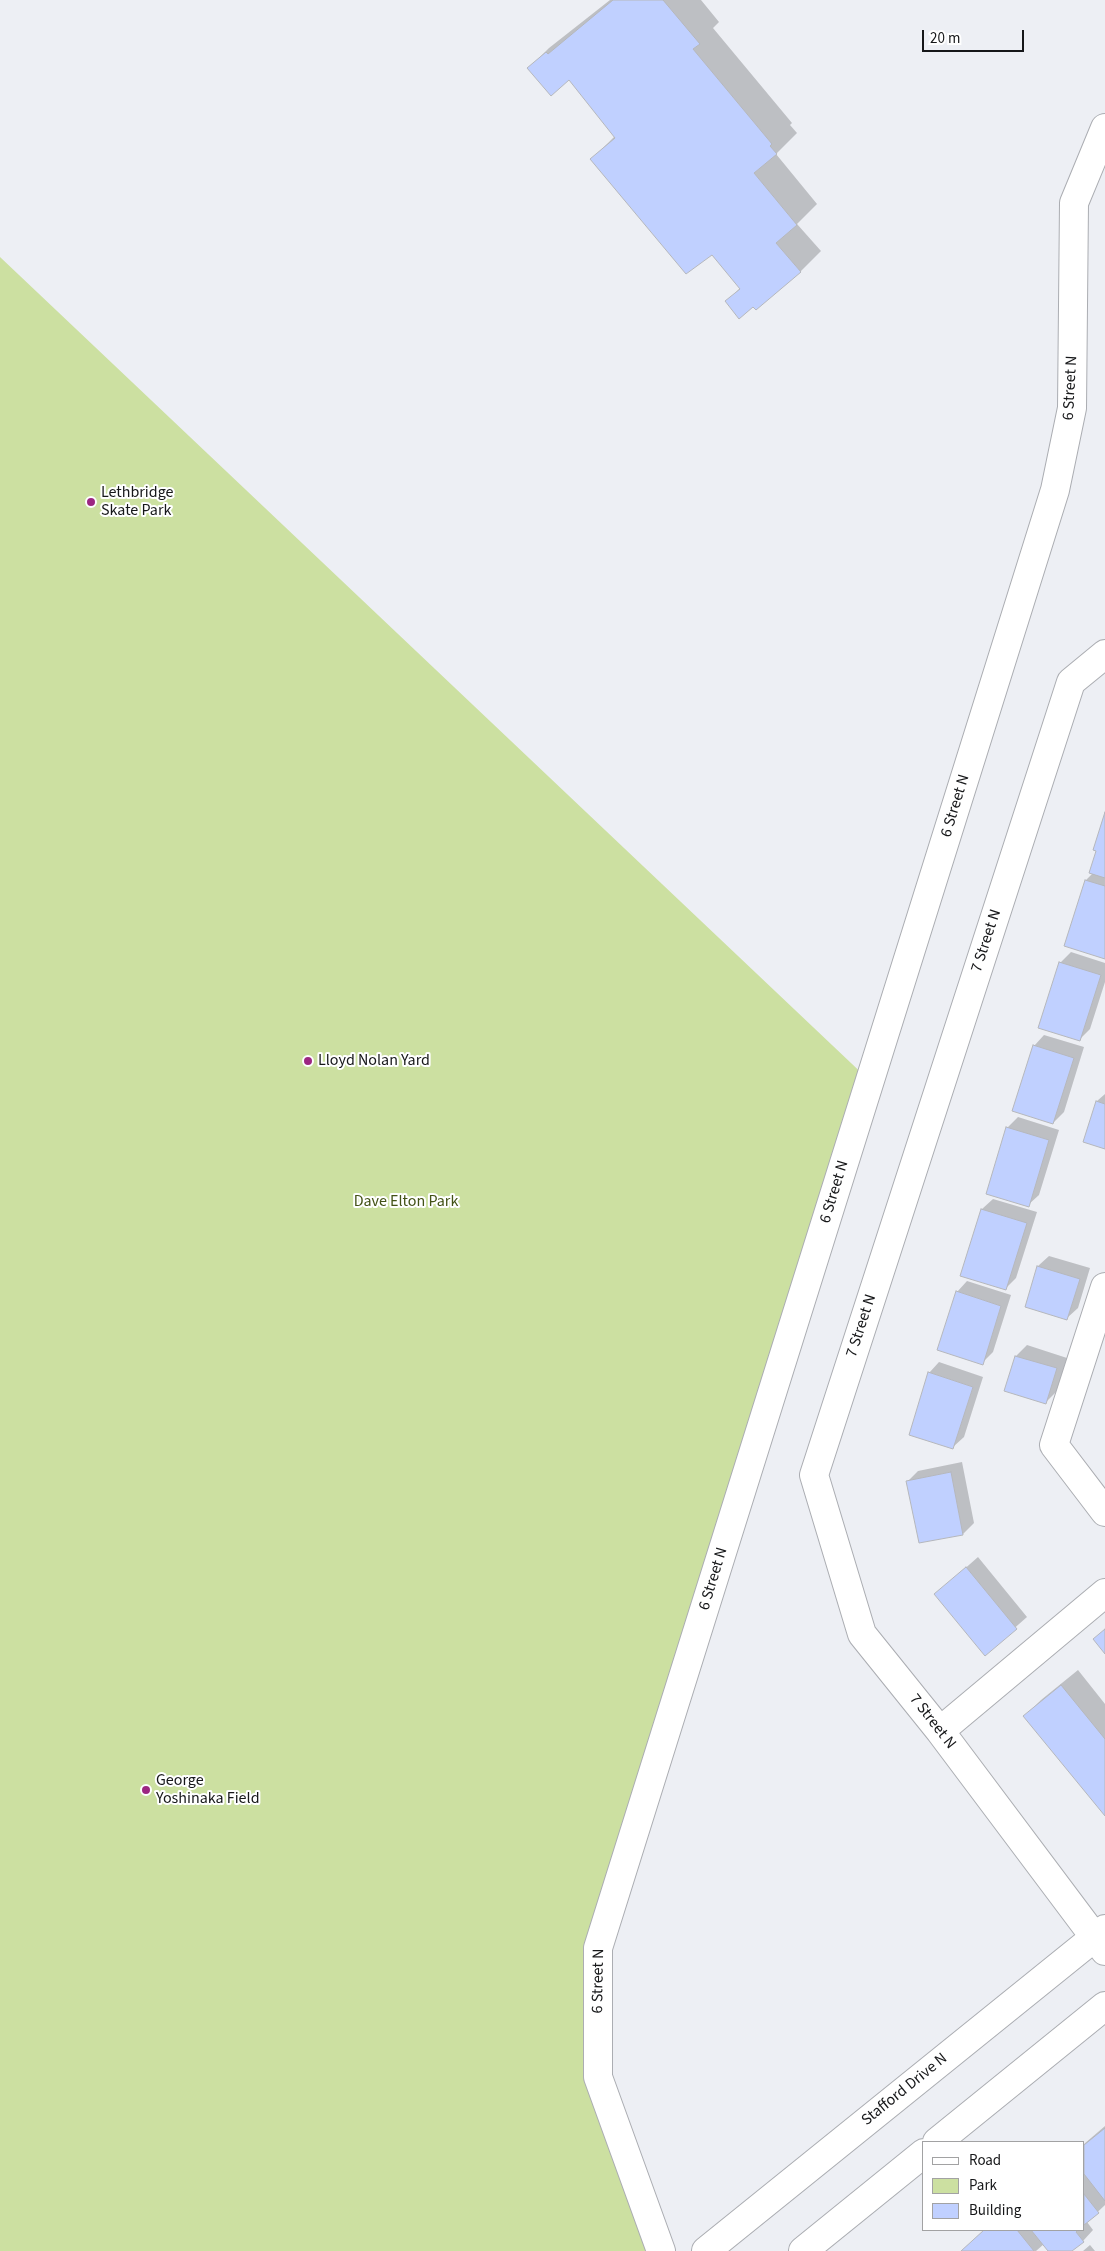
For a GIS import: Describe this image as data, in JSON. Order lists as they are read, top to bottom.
{
  "streets": {
    "street": ["6 Street N", "7 Street N", "Stafford Drive N"]
  },
  "crossings": [
    ["7 Street N", "Stafford Drive N"]
  ],
  "parks": ["Dave Elton Park"],
  "places": ["Lethbridge Skate Park", "Lloyd Nolan Yard", "George Yoshinaka Field"],
  "legend": ["Road", "Park", "Building"],
  "scale_bar": "20 m"
}
